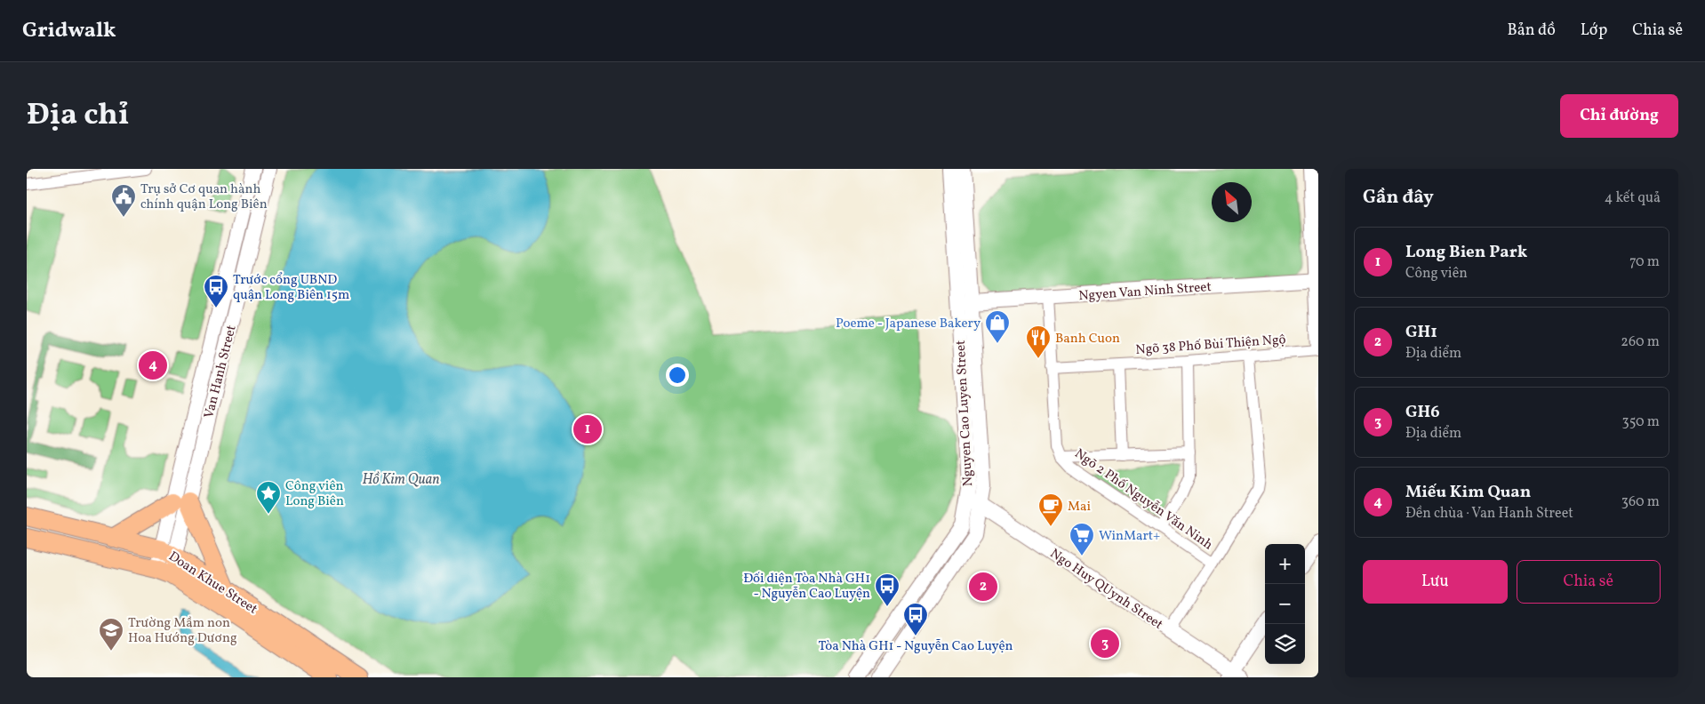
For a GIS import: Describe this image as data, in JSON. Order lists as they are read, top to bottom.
{
  "streets": {
    "main road": ["Doan Khue Street"],
    "street": [
      "Ngyen Van Ninh Street",
      "Ngõ 38 Phố Bùi Thiện Ngộ",
      "Van Hanh Street",
      "Nguyen Cao Luyen Street",
      "Ngõ 2 Phố Nguyễn Văn Ninh",
      "Ngo Huy QUynh Street"
    ]
  },
  "crossings": [
    ["Ngyen Van Ninh Street", "Nguyen Cao Luyen Street"],
    ["Ngyen Van Ninh Street", "Ngõ 2 Phố Nguyễn Văn Ninh"],
    ["Ngõ 38 Phố Bùi Thiện Ngộ", "Ngõ 2 Phố Nguyễn Văn Ninh"],
    ["Van Hanh Street", "Doan Khue Street"],
    ["Nguyen Cao Luyen Street", "Ngo Huy QUynh Street"]
  ],
  "water": ["Hồ Kim Quan"],
  "places": {
    "public building": ["Trụ sở Cơ quan hành chính quận Long Biên"],
    "bus stop": ["Trước cổng UBND quận Long Biên 15m", "Đối diện Tòa Nhà GH1 - Nguyễn Cao Luyện", "Tòa Nhà GH1 - Nguyễn Cao Luyện"],
    "shop": ["Poeme - Japanese Bakery"],
    "restaurant": ["Banh Cuon"],
    "place": ["Công viên Long Biên"],
    "cafe": ["Mai"],
    "supermarket": ["WinMart+"],
    "school or university": ["Trường Mầm non Hoa Hướng Dương"]
  },
  "north": "top left",
  "page": {
    "header": "Gridwalk",
    "nav": ["Bản đồ", "Lớp", "Chia sẻ"],
    "title": "Địa chỉ",
    "buttons": [
      "Chỉ đường",
      ["Lưu", "Chia sẻ"]
    ],
    "heading": ["Gần đây", "4 kết quả"],
    "list": [
      {
        "mark": "1",
        "name": "Long Bien Park",
        "note": "Công viên",
        "value": "70 m"
      },
      {
        "mark": "2",
        "name": "GH1",
        "note": "Địa điểm",
        "value": "260 m"
      },
      {
        "mark": "3",
        "name": "GH6",
        "note": "Địa điểm",
        "value": "350 m"
      },
      {
        "mark": "4",
        "name": "Miếu Kim Quan",
        "note": "Đền chùa · Van Hanh Street",
        "value": "360 m"
      }
    ],
    "pins": [
      "4",
      "1",
      "2",
      "3"
    ],
    "map_buttons": ["+", "−"]
  }
}
